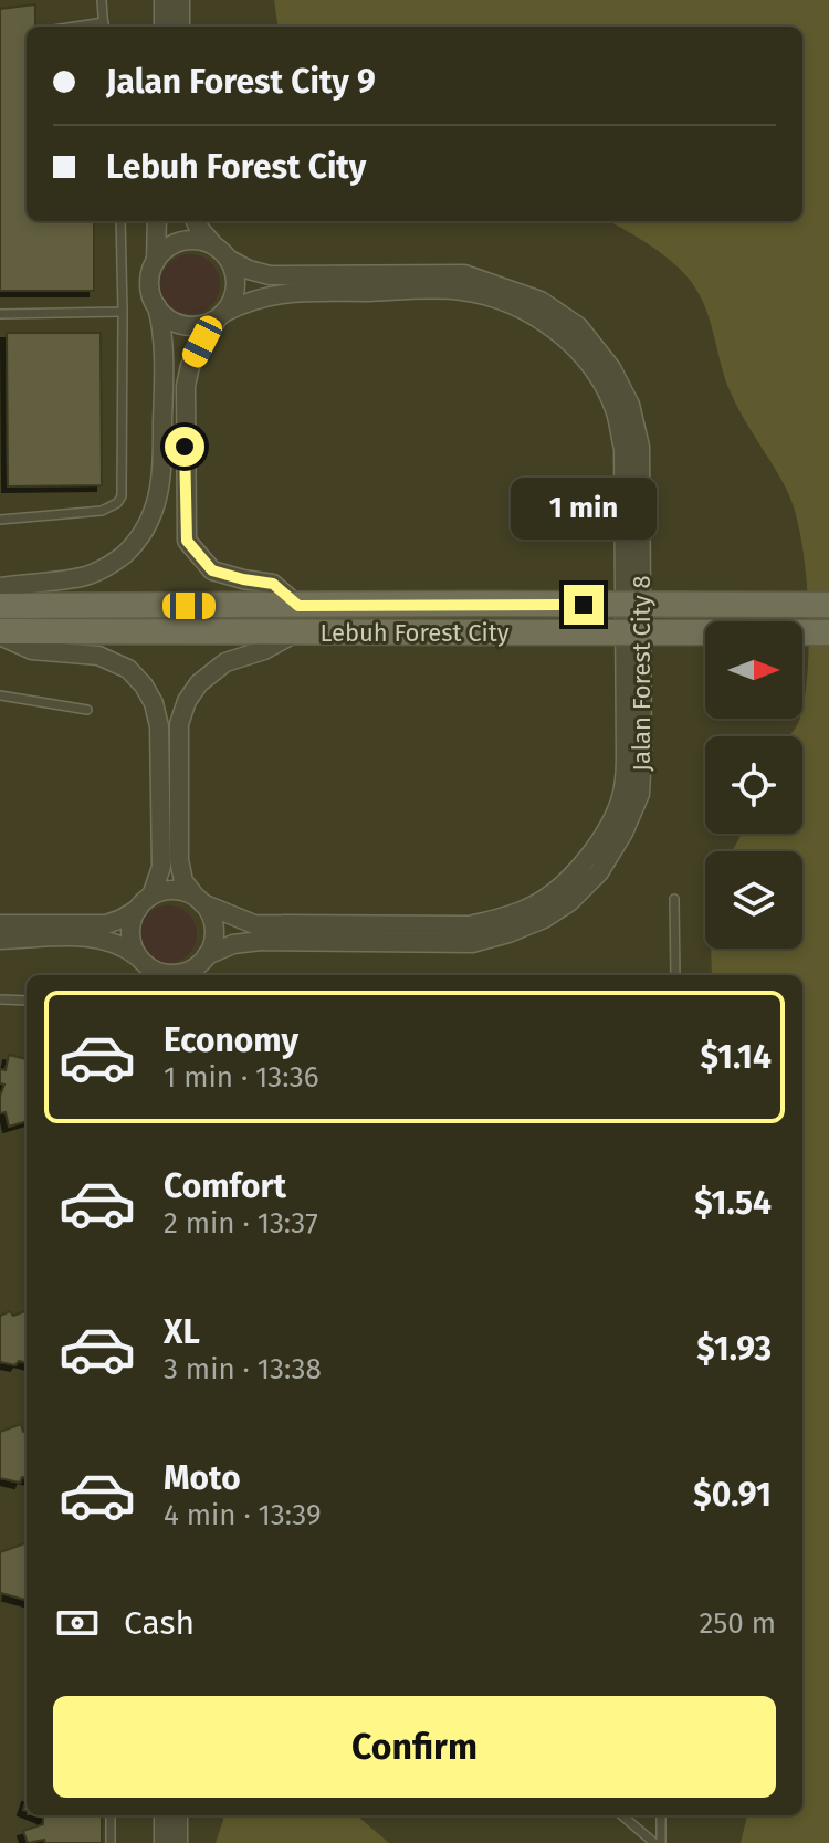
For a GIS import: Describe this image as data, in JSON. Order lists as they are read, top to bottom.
{
  "streets": {
    "main road": ["Lebuh Forest City"],
    "street": ["Jalan Forest City 8"]
  },
  "north": "right",
  "page": {
    "banner": ["Jalan Forest City 9", "Lebuh Forest City"],
    "bubble": "1 min",
    "list": [
      {
        "name": "Economy",
        "note": "1 min · 13:36",
        "value": "$1.14"
      },
      {
        "name": "Comfort",
        "note": "2 min · 13:37",
        "value": "$1.54"
      },
      {
        "name": "XL",
        "note": "3 min · 13:38",
        "value": "$1.93"
      },
      {
        "name": "Moto",
        "note": "4 min · 13:39",
        "value": "$0.91"
      }
    ],
    "pay": ["Cash", "250 m"],
    "buttons": "Confirm"
  }
}
